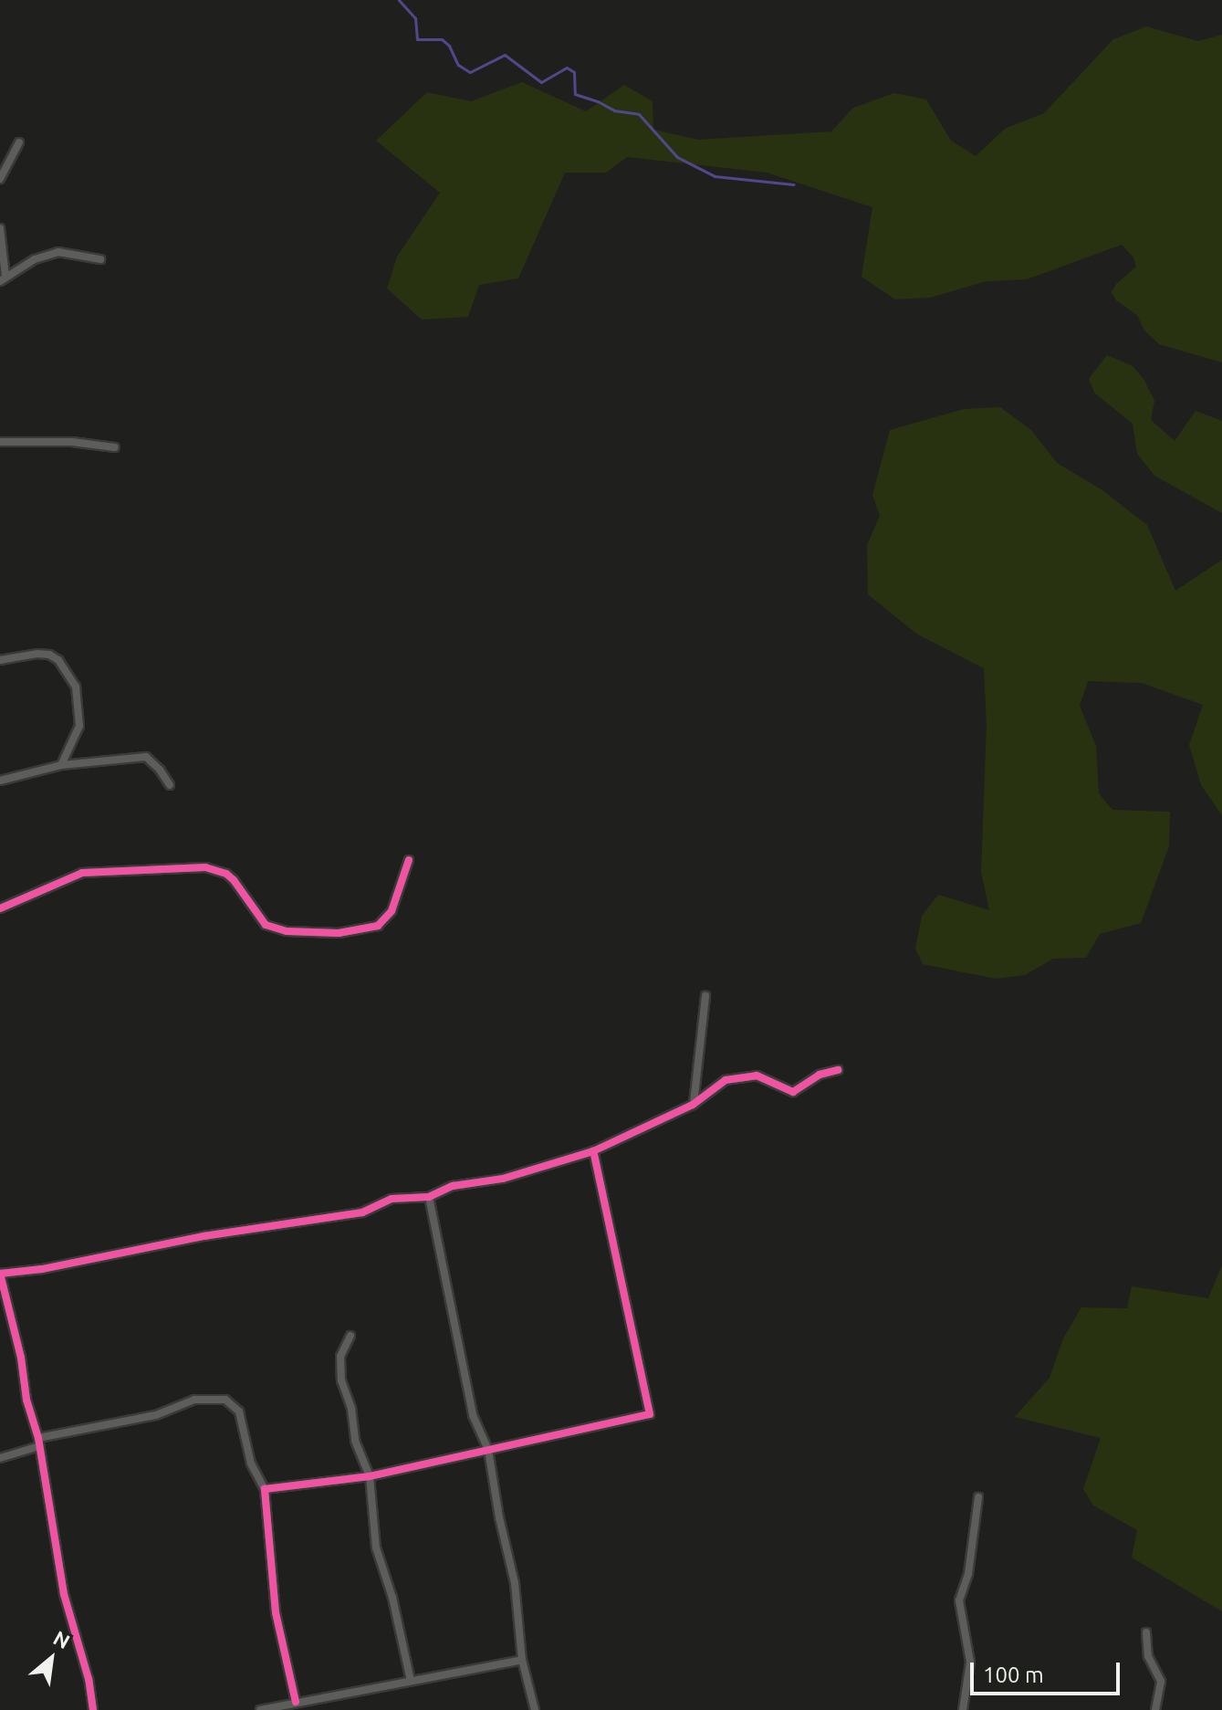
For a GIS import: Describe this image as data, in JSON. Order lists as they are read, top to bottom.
{
  "scale_bar": "100 m",
  "north": "top right"
}
